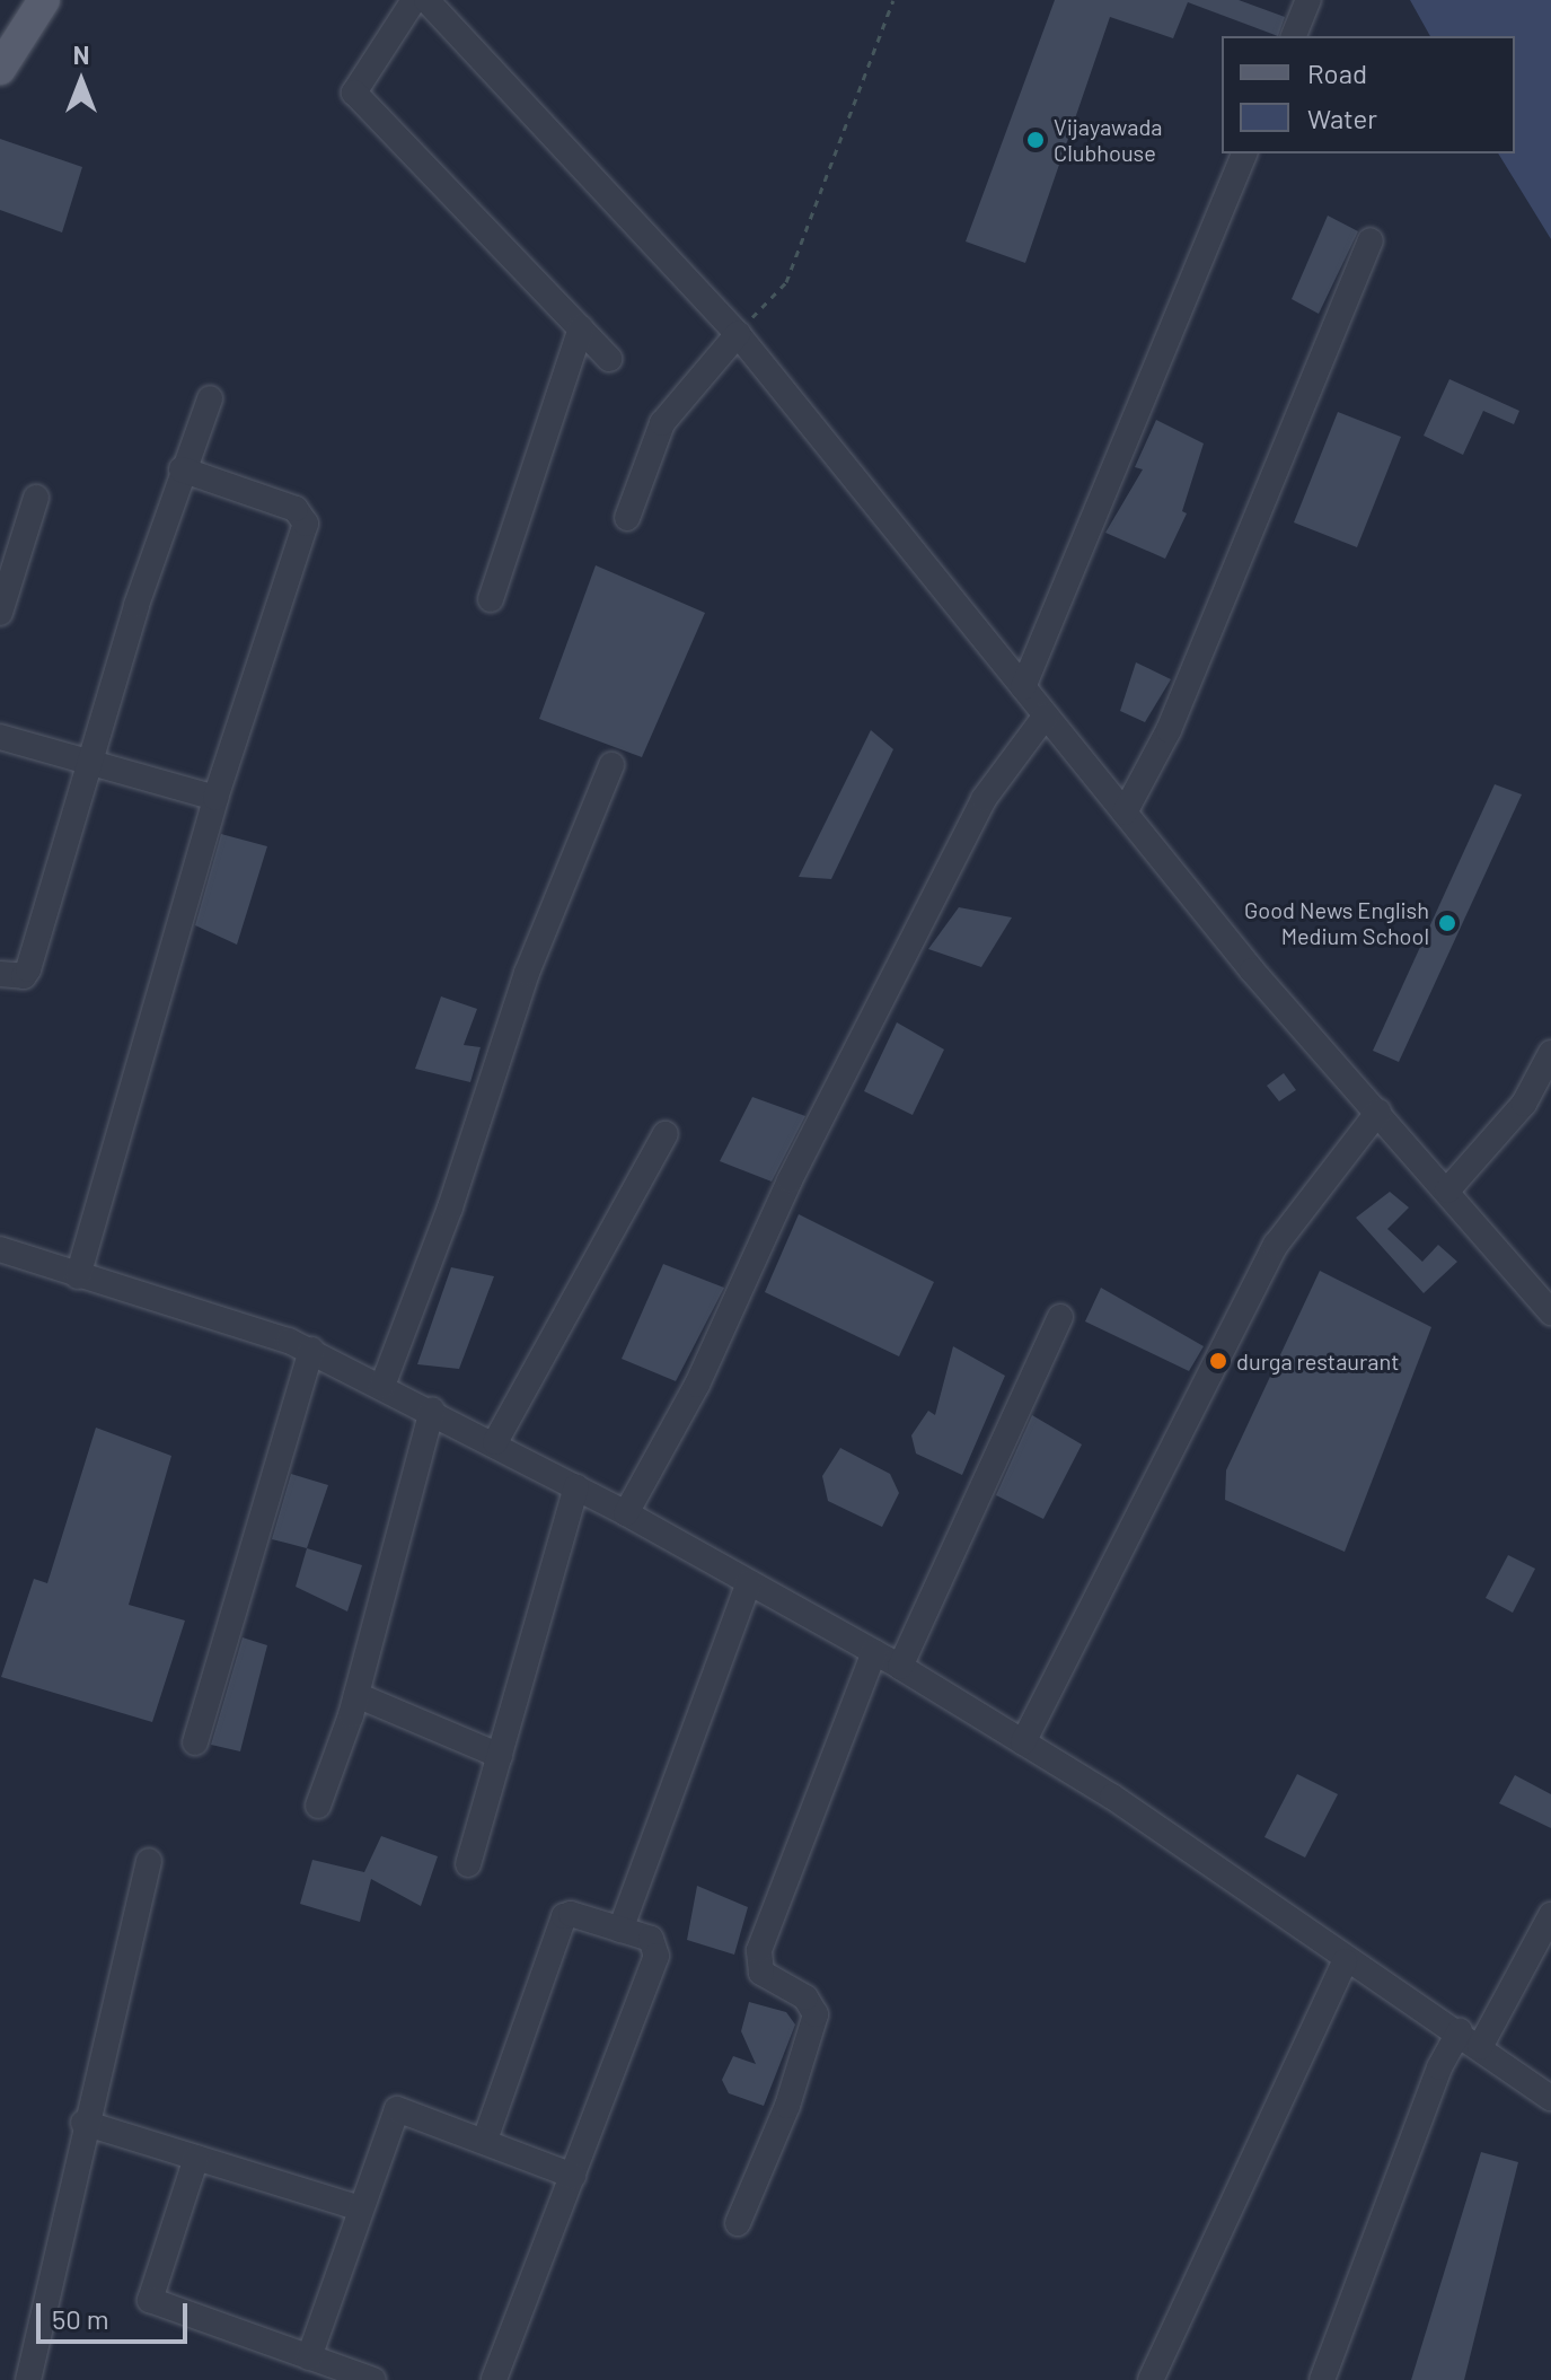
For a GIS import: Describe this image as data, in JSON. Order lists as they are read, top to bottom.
{
  "places": ["Vijayawada Clubhouse", "Good News English Medium School", "durga restaurant"],
  "legend": ["Road", "Water"],
  "scale_bar": "50 m",
  "north": "top"
}
